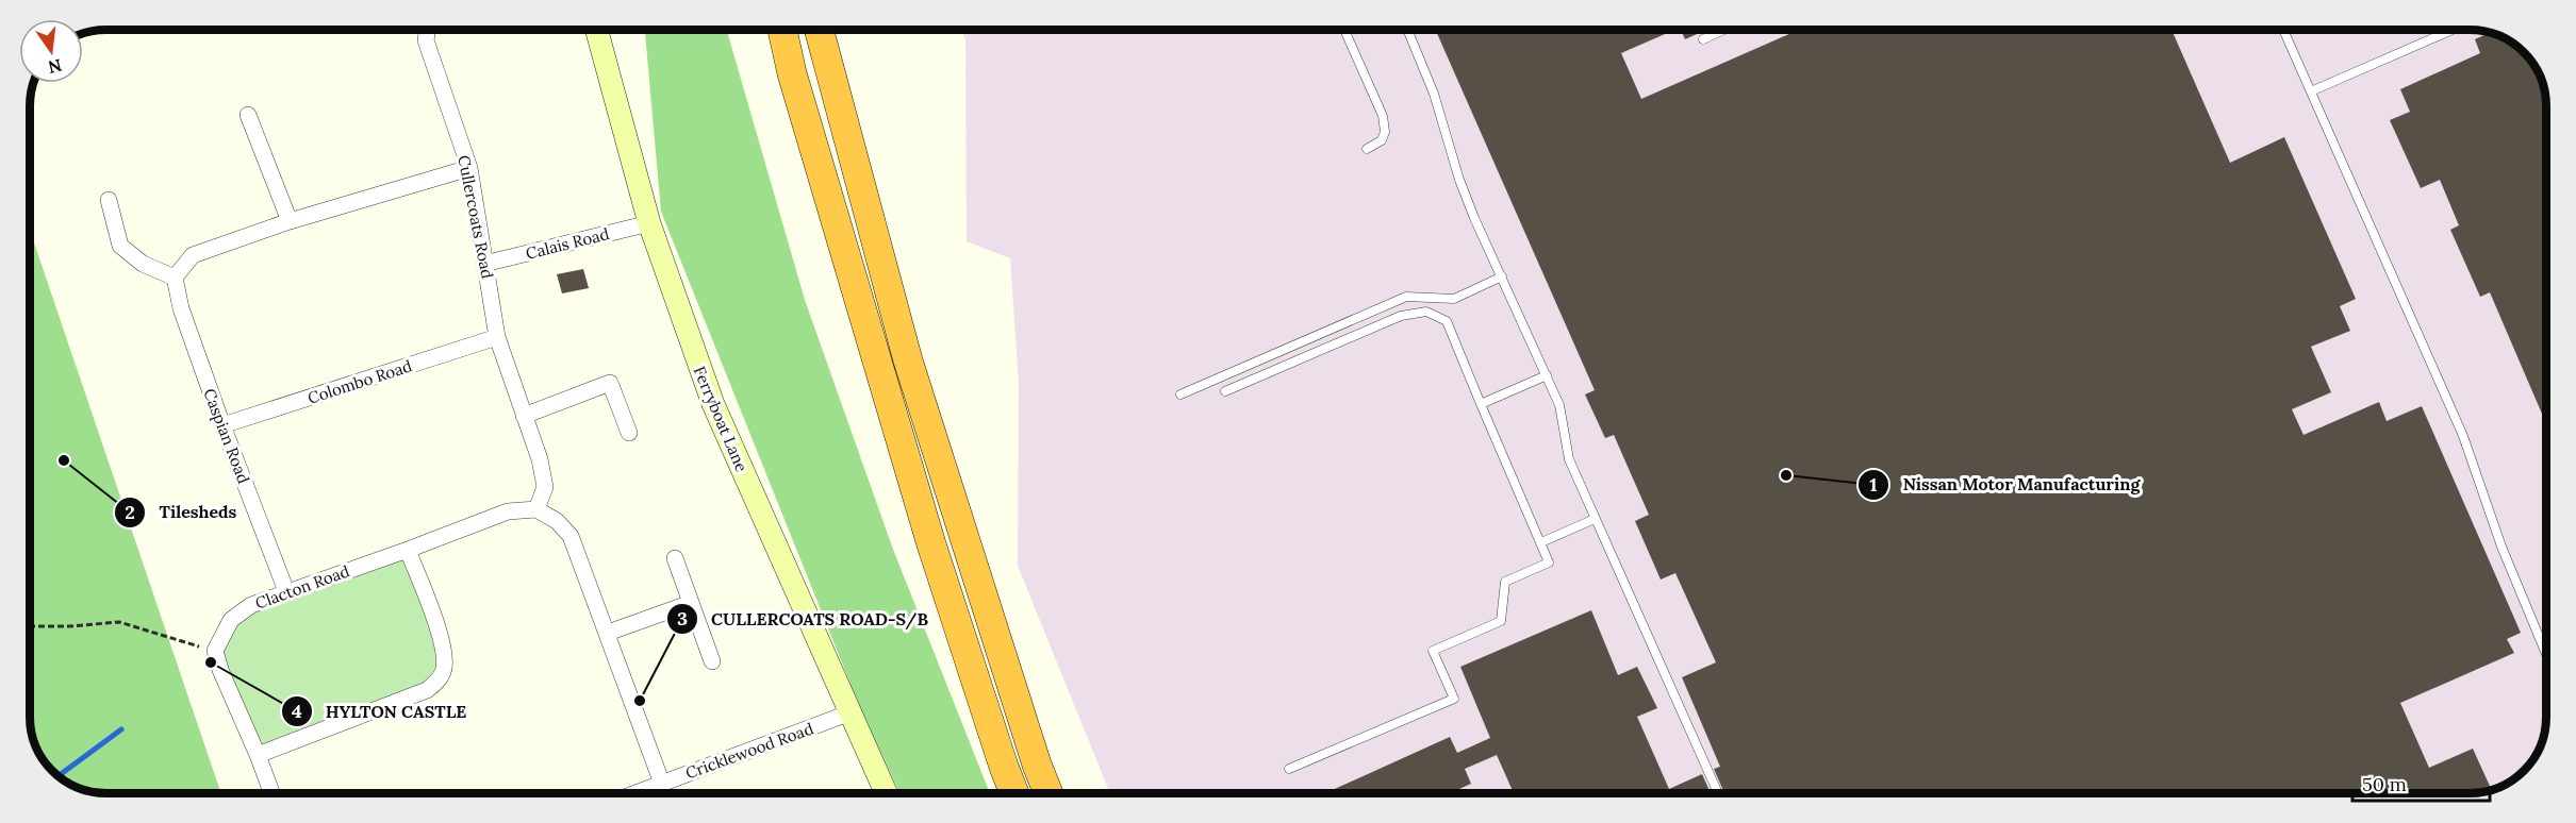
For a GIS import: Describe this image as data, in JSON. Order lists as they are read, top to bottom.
{
  "streets": {
    "street": [
      "Cullercoats Road",
      "Calais Road",
      "Colombo Road",
      "Ferryboat Lane",
      "Caspian Road",
      "Clacton Road",
      "Cricklewood Road"
    ]
  },
  "crossings": [
    ["Cullercoats Road", "Calais Road"],
    ["Cullercoats Road", "Colombo Road"],
    ["Cullercoats Road", "Clacton Road"],
    ["Calais Road", "Ferryboat Lane"],
    ["Colombo Road", "Caspian Road"],
    ["Ferryboat Lane", "Cricklewood Road"],
    ["Caspian Road", "Clacton Road"]
  ],
  "places": [
    "Tilesheds",
    "Nissan Motor Manufacturing",
    "HYLTON CASTLE",
    "CULLERCOATS ROAD-S/B"
  ],
  "scale_bar": "50 m",
  "north": "bottom"
}
